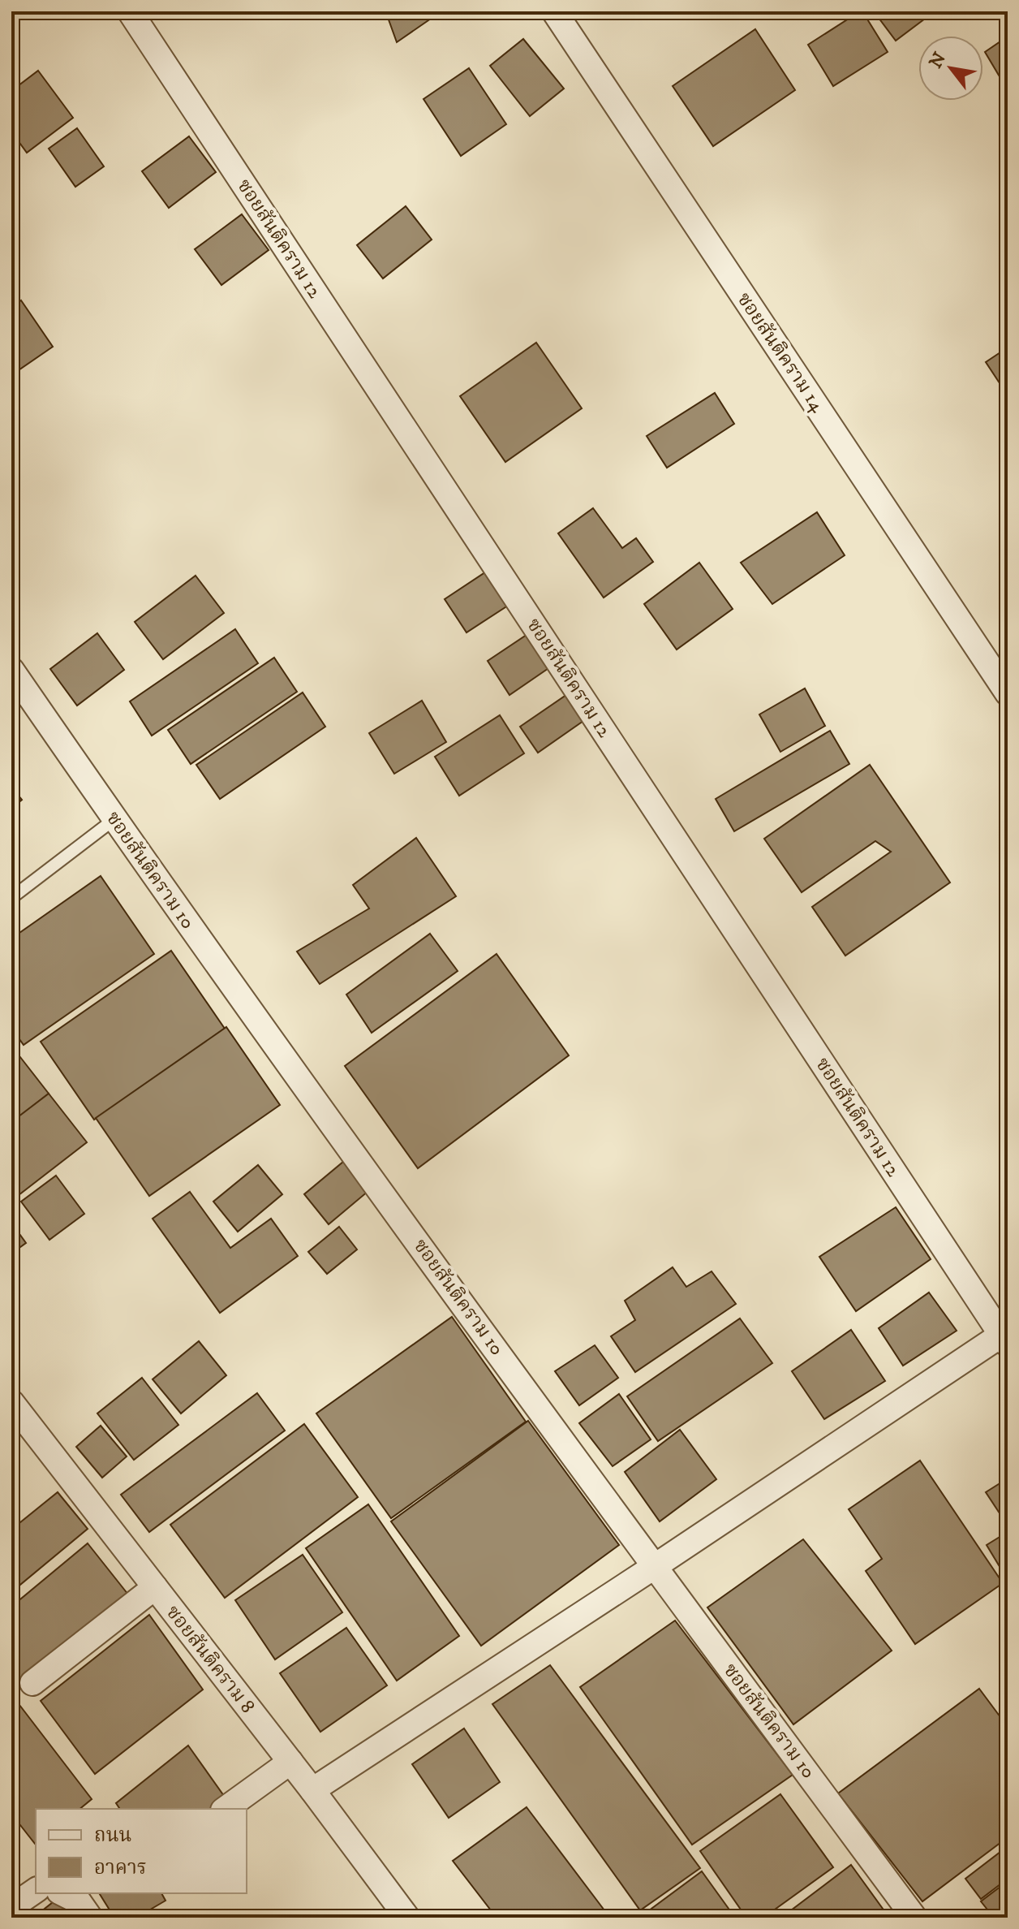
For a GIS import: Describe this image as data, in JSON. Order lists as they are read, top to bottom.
{
  "streets": {
    "street": [
      "ซอยสันติคราม 12",
      "ซอยสันติคราม 14",
      "ซอยสันติคราม 10",
      "ซอยสันติคราม 8"
    ]
  },
  "legend": ["ถนน", "อาคาร"],
  "north": "top left"
}
